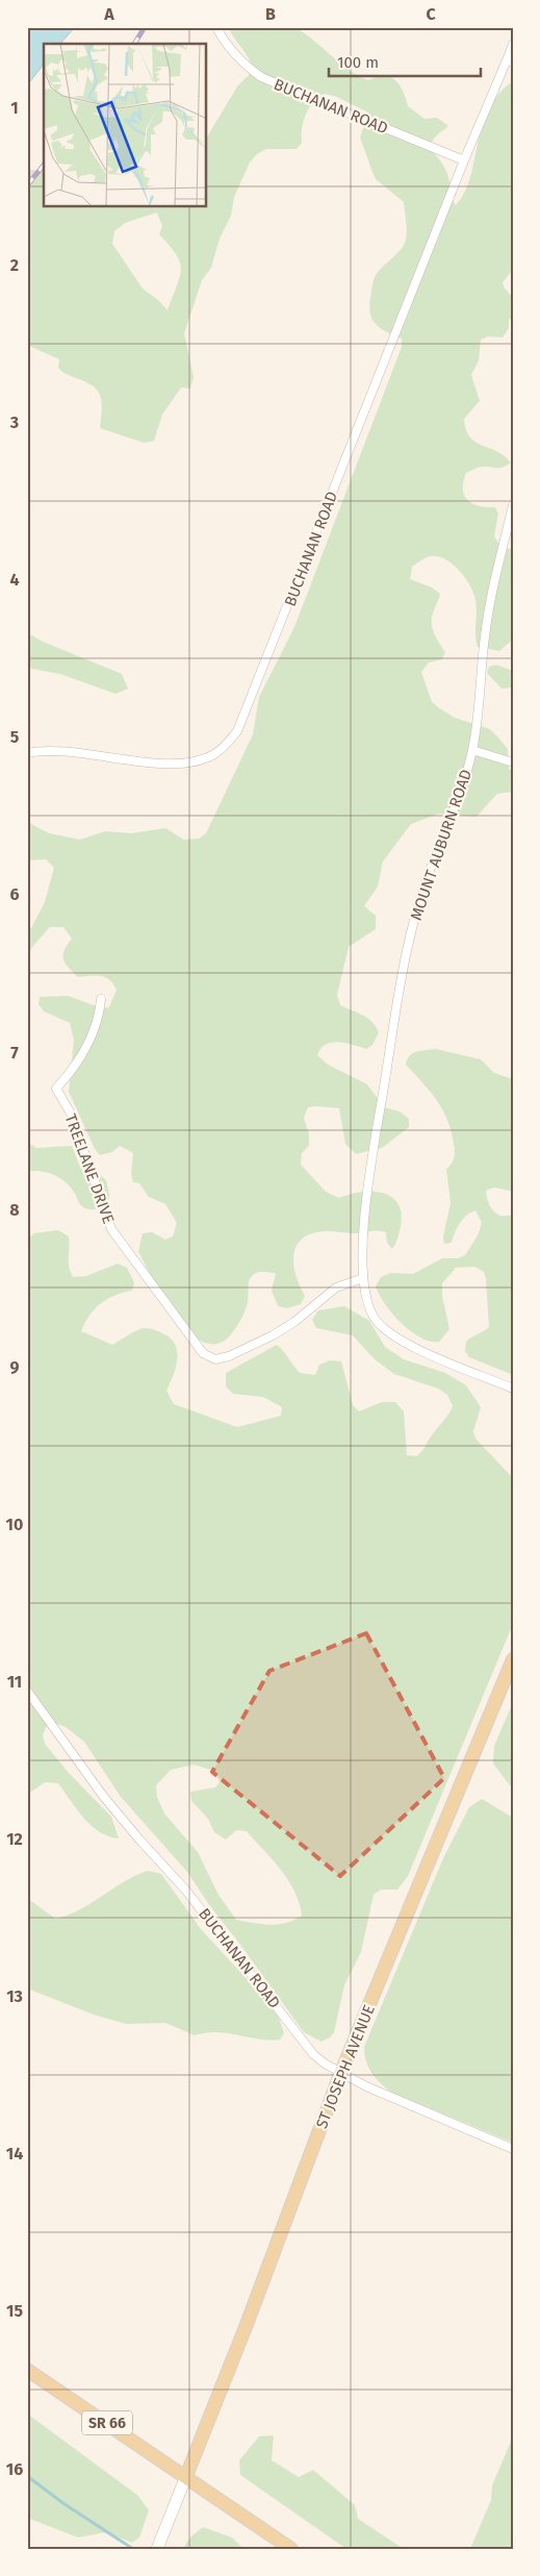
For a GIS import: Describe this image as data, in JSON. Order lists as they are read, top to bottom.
{
  "streets": {
    "main road": ["ST JOSEPH AVENUE", "SR 66"],
    "street": ["BUCHANAN ROAD", "MOUNT AUBURN ROAD", "TREELANE DRIVE"]
  },
  "crossings": [
    ["BUCHANAN ROAD", "ST JOSEPH AVENUE"],
    ["MOUNT AUBURN ROAD", "TREELANE DRIVE"],
    ["ST JOSEPH AVENUE", "SR 66"]
  ],
  "scale_bar": "100 m",
  "grid": {
    "columns": ["A", "B", "C"],
    "rows": [
      "1",
      "2",
      "3",
      "4",
      "5",
      "6",
      "7",
      "8",
      "9",
      "10",
      "11",
      "12",
      "13",
      "14",
      "15",
      "16"
    ]
  }
}
